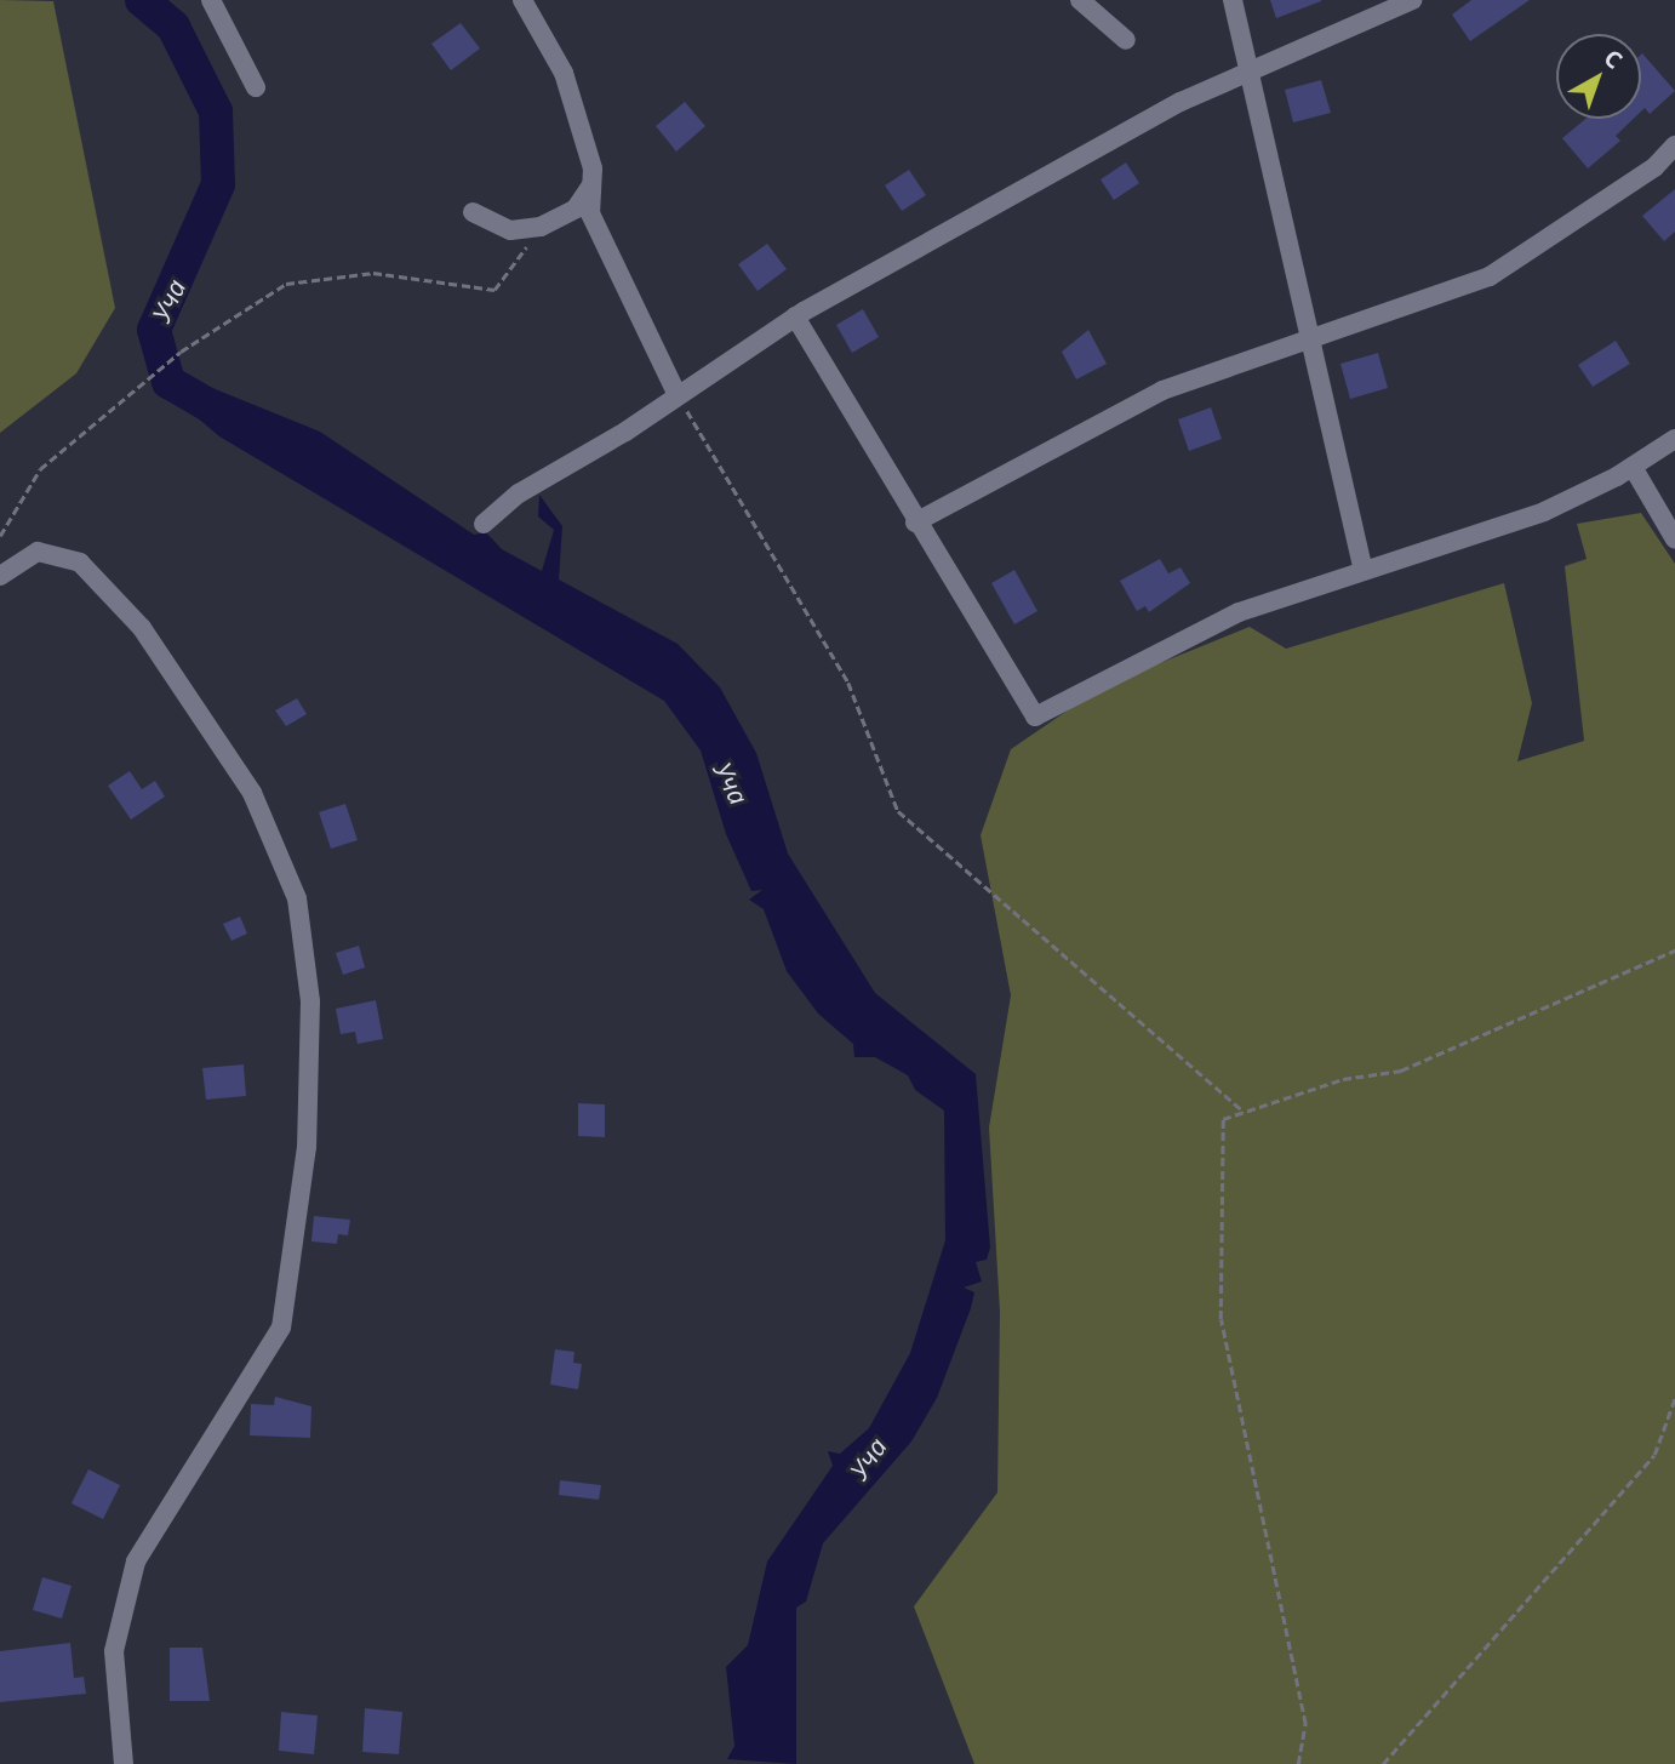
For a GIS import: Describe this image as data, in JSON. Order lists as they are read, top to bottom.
{
  "water": ["Уча"],
  "north": "top right"
}
